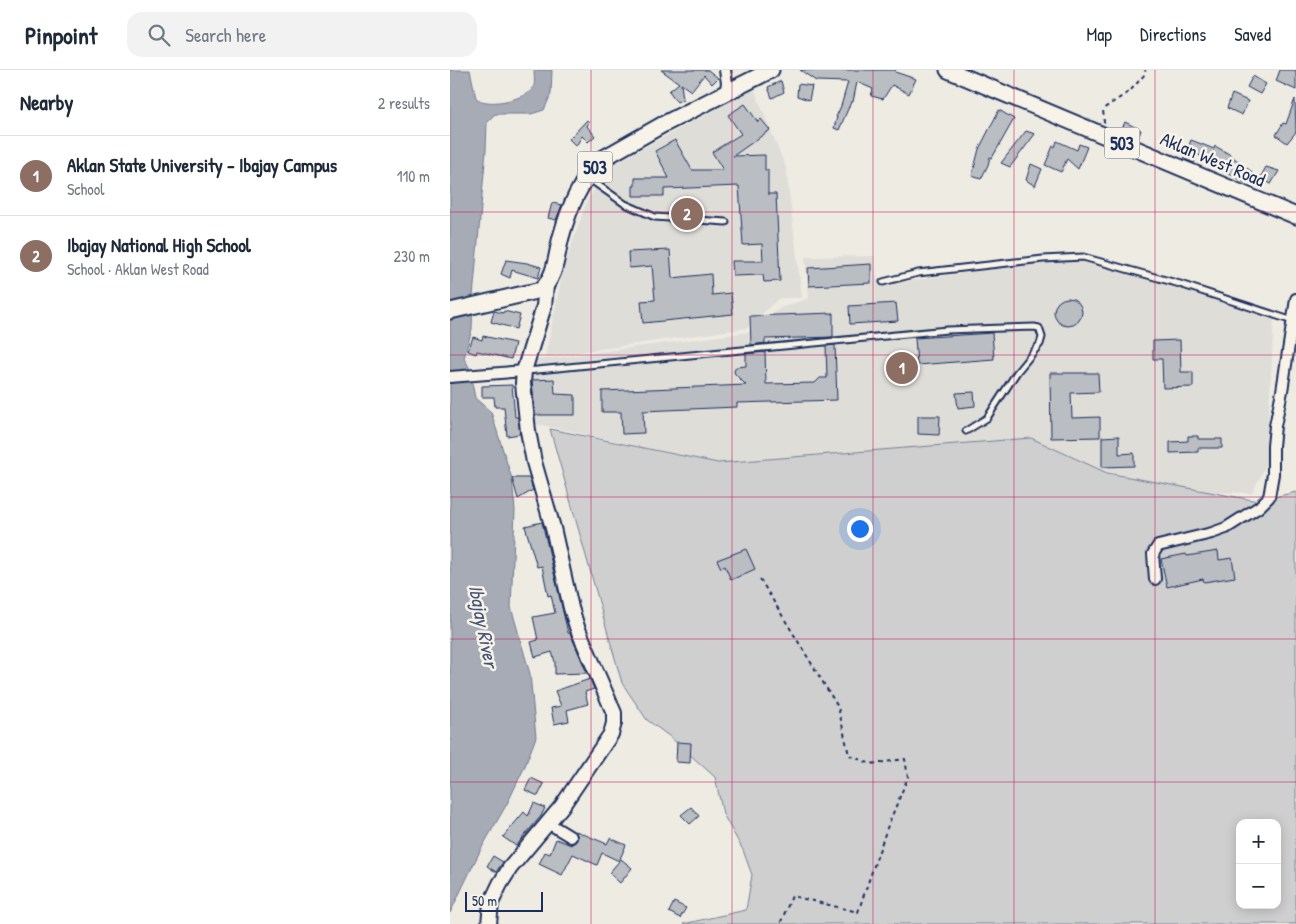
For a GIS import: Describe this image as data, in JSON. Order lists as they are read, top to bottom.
{
  "streets": {
    "main road": ["503", "Aklan West Road"]
  },
  "water": ["Ibajay River"],
  "scale_bar": "50 m",
  "page": {
    "header": "Pinpoint",
    "search": "Search here",
    "nav": ["Map", "Directions", "Saved"],
    "heading": ["Nearby", "2 results"],
    "list": [
      {
        "mark": "1",
        "name": "Aklan State University - Ibajay Campus",
        "note": "School",
        "value": "110 m"
      },
      {
        "mark": "2",
        "name": "Ibajay National High School",
        "note": "School · Aklan West Road",
        "value": "230 m"
      }
    ],
    "pins": ["2", "1"],
    "map_buttons": ["+", "−"],
    "scale": "50 m"
  }
}
